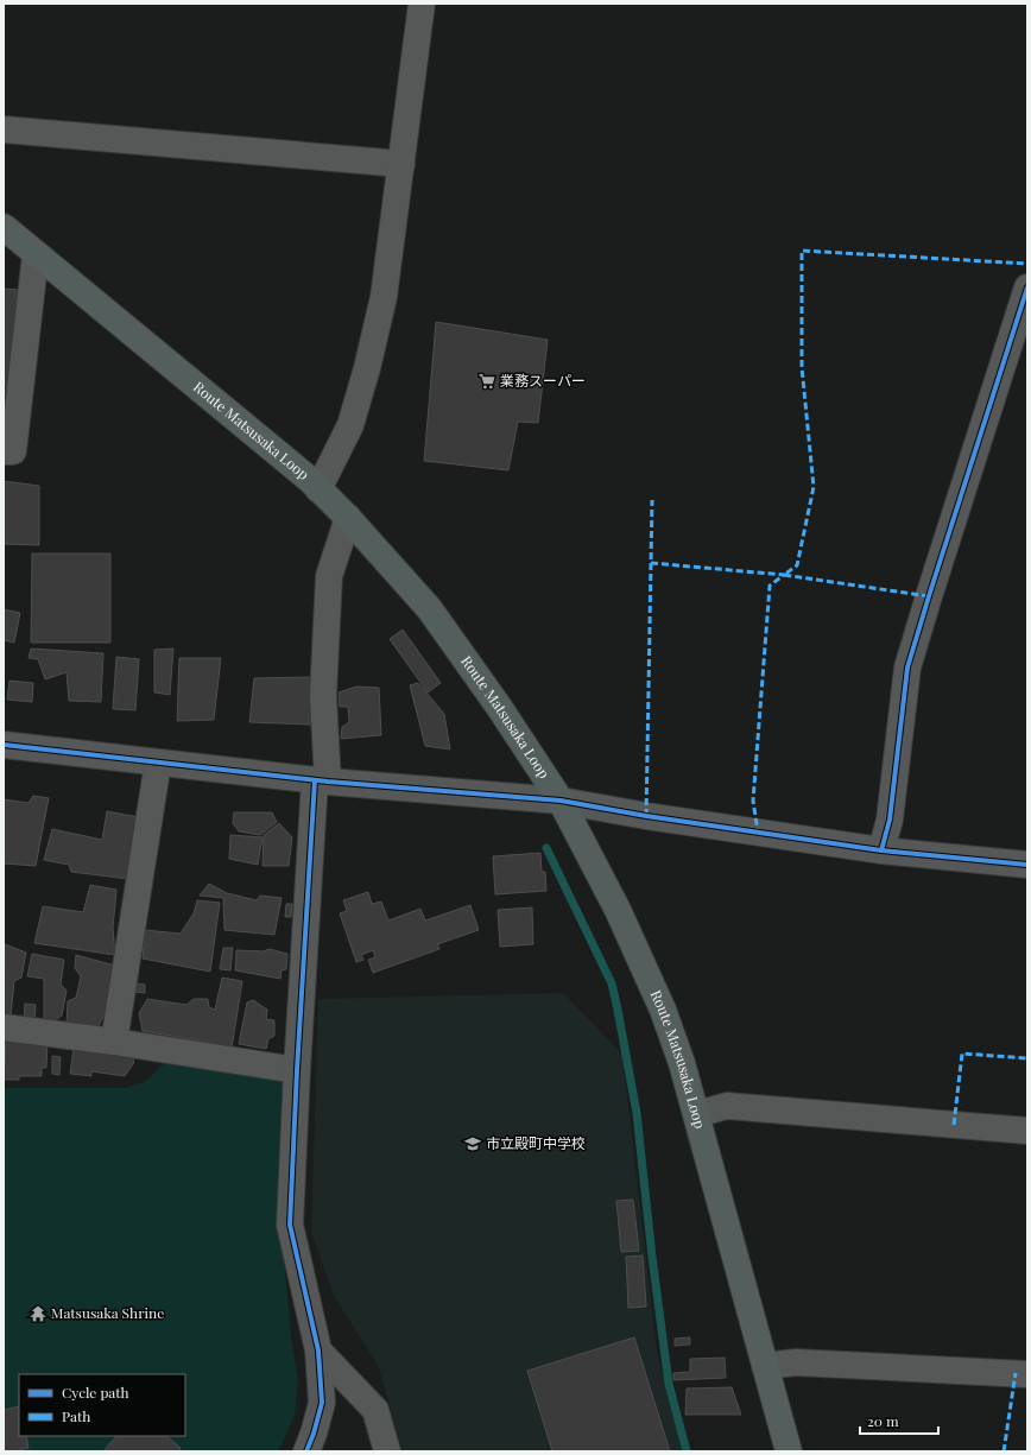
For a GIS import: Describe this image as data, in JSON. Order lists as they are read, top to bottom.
{
  "streets": {
    "main road": ["Route Matsusaka Loop"]
  },
  "places": {
    "supermarket": ["業務スーパー"],
    "school or university": ["市立殿町中学校"],
    "temple": ["Matsusaka Shrine"]
  },
  "legend": ["Cycle path", "Path"],
  "scale_bar": "20 m"
}
